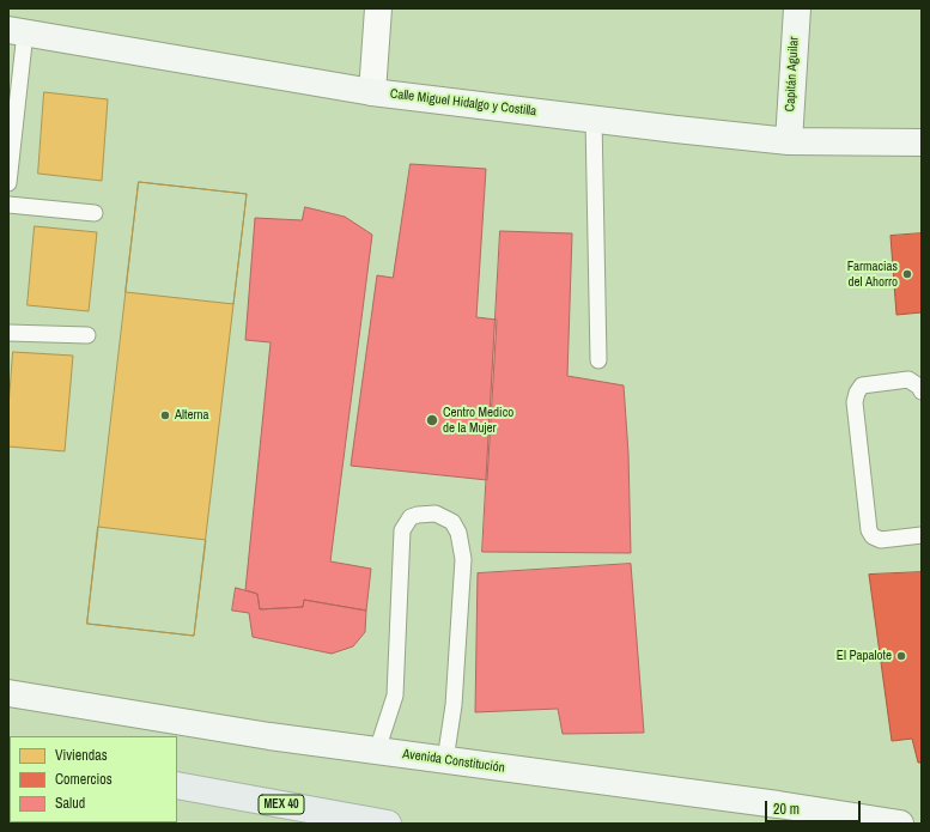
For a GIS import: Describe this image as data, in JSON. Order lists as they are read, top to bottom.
{
  "streets": {
    "highway": ["MEX 40"],
    "street": ["Capitán Aguilar", "Calle Miguel Hidalgo y Costilla", "Avenida Constitución"]
  },
  "crossings": [
    ["Capitán Aguilar", "Calle Miguel Hidalgo y Costilla"]
  ],
  "places": [
    "Farmacias del Ahorro",
    "Alterna",
    "Centro Medico de la Mujer",
    "El Papalote"
  ],
  "legend": ["Viviendas", "Comercios", "Salud"],
  "scale_bar": "20 m"
}
